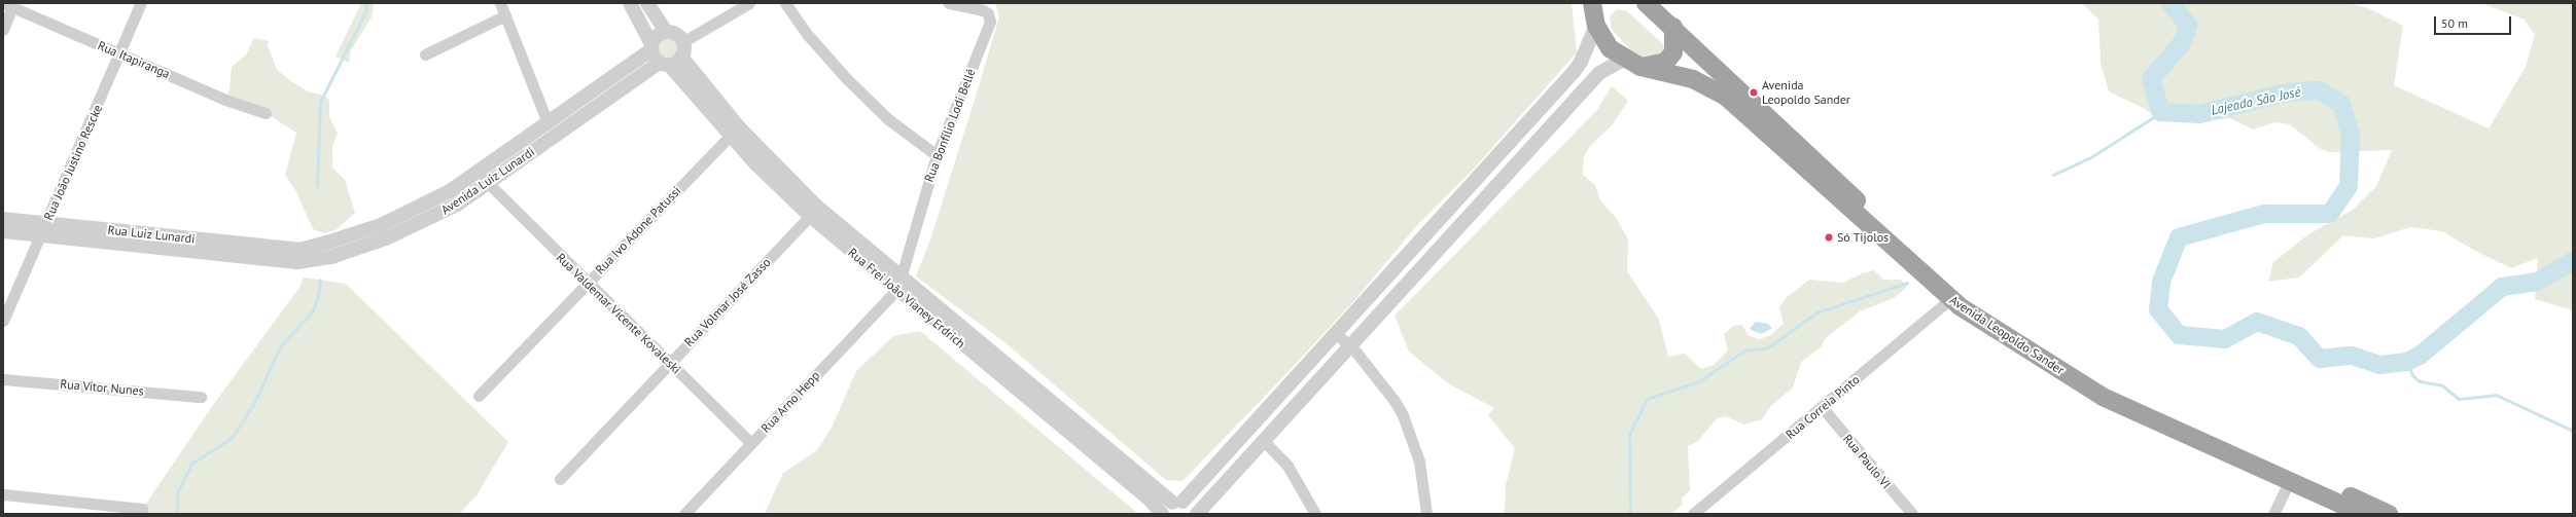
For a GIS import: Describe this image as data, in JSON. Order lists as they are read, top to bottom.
{
  "streets": {
    "highway": ["Avenida Leopoldo Sander"],
    "street": [
      "Rua Itapiranga",
      "Rua Bonfílio Lodi Bellé",
      "Rua João Justino Rescke",
      "Avenida Luiz Lunardi",
      "Rua Ivo Adone Patussi",
      "Rua Luiz Lunardi",
      "Rua Frei João Vianey Erdrich",
      "Rua Volmar José Zasso",
      "Rua Valdemar Vicente Kovaleski",
      "Rua Vítor Nunes",
      "Rua Arno Hepp",
      "Rua Correia Pinto",
      "Rua Paulo VI"
    ]
  },
  "crossings": [
    ["Rua Itapiranga", "Rua João Justino Rescke"],
    ["Rua Bonfílio Lodi Bellé", "Rua Frei João Vianey Erdrich"],
    ["Rua Bonfílio Lodi Bellé", "Rua Arno Hepp"],
    ["Rua João Justino Rescke", "Rua Luiz Lunardi"],
    ["Avenida Luiz Lunardi", "Rua Luiz Lunardi"],
    ["Avenida Luiz Lunardi", "Rua Frei João Vianey Erdrich"],
    ["Avenida Luiz Lunardi", "Rua Valdemar Vicente Kovaleski"],
    ["Rua Ivo Adone Patussi", "Rua Frei João Vianey Erdrich"],
    ["Rua Ivo Adone Patussi", "Rua Valdemar Vicente Kovaleski"],
    ["Rua Frei João Vianey Erdrich", "Rua Volmar José Zasso"],
    ["Rua Frei João Vianey Erdrich", "Rua Arno Hepp"],
    ["Rua Volmar José Zasso", "Rua Valdemar Vicente Kovaleski"],
    ["Rua Valdemar Vicente Kovaleski", "Rua Arno Hepp"],
    ["Avenida Leopoldo Sander", "Rua Correia Pinto"],
    ["Rua Correia Pinto", "Rua Paulo VI"]
  ],
  "water": ["Lajeado São José"],
  "places": ["Avenida Leopoldo Sander", "Só Tijolos"],
  "scale_bar": "50 m"
}
